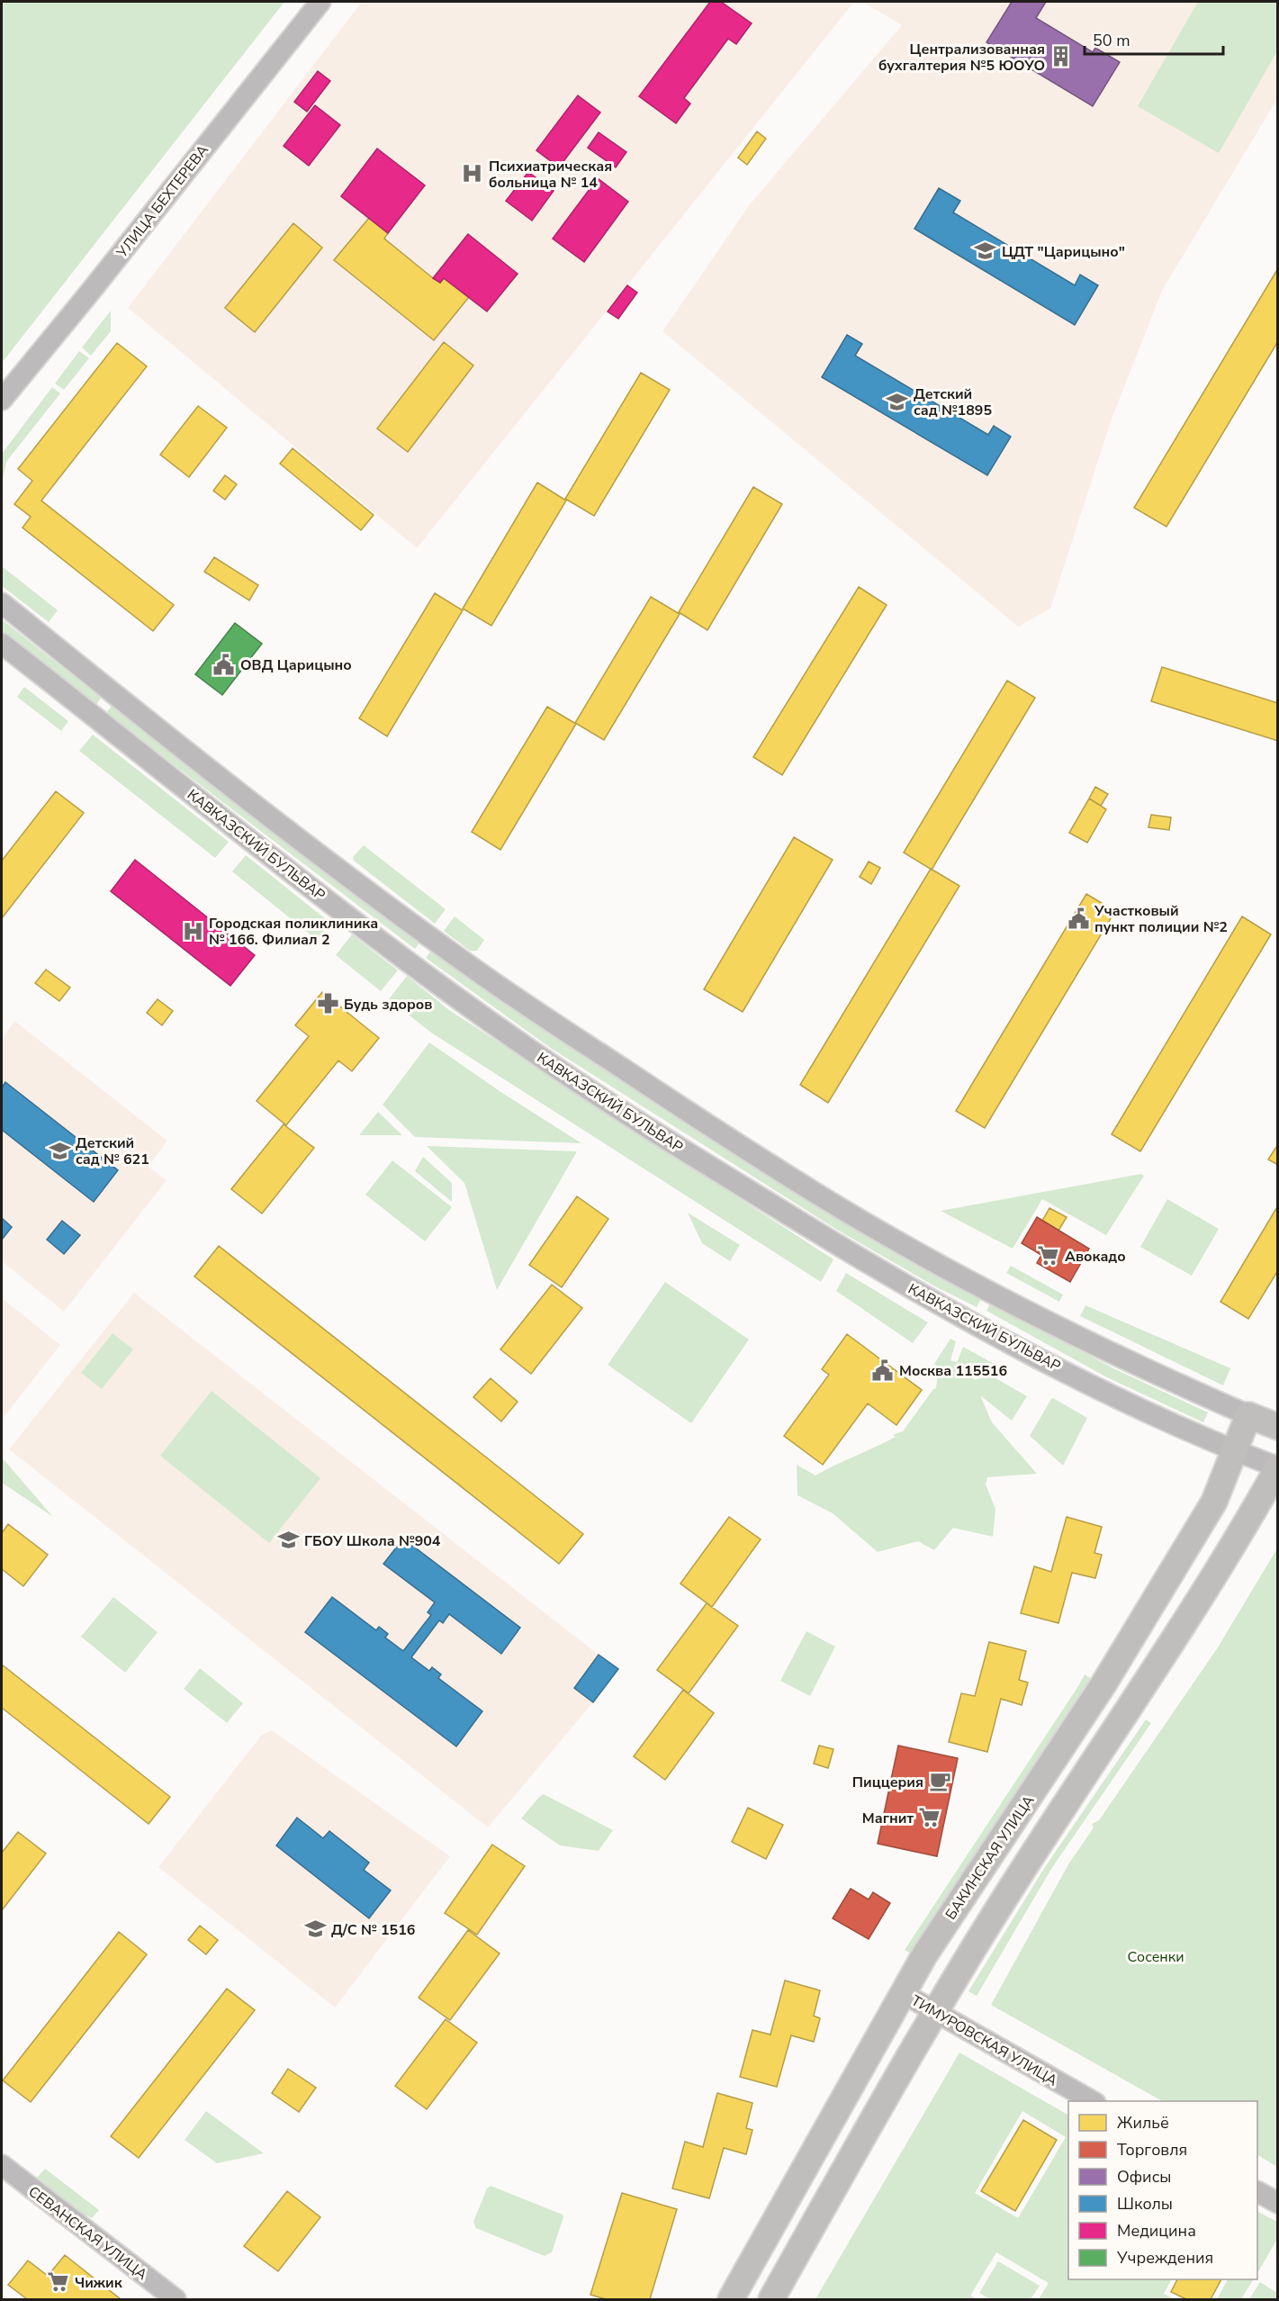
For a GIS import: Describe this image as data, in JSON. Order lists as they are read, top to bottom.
{
  "streets": {
    "main road": ["КАВКАЗСКИЙ БУЛЬВАР", "БАКИНСКАЯ УЛИЦА"],
    "street": ["УЛИЦА БЕХТЕРЕВА", "ТИМУРОВСКАЯ УЛИЦА", "СЕВАНСКАЯ УЛИЦА"]
  },
  "crossings": [
    ["КАВКАЗСКИЙ БУЛЬВАР", "БАКИНСКАЯ УЛИЦА"],
    ["БАКИНСКАЯ УЛИЦА", "ТИМУРОВСКАЯ УЛИЦА"]
  ],
  "parks": ["Сосенки"],
  "places": {
    "building": ["Централизованная бухгалтерия №5 ЮОУО"],
    "hospital": ["Психиатрическая больница № 14", "Городская поликлиника № 166. Филиал 2"],
    "school or university": [
      "ЦДТ \"Царицыно\"",
      "Детский сад №1895",
      "Детский сад № 621",
      "ГБОУ Школа №904",
      "Д/C № 1516"
    ],
    "public building": ["ОВД Царицыно", "Участковый пункт полиции №2", "Москва 115516"],
    "pharmacy": ["Будь здоров"],
    "supermarket": ["Авокадо", "Магнит", "Чижик"],
    "cafe": ["Пиццерия"]
  },
  "legend": [
    "Жильё",
    "Торговля",
    "Офисы",
    "Школы",
    "Медицина",
    "Учреждения"
  ],
  "scale_bar": "50 m"
}
